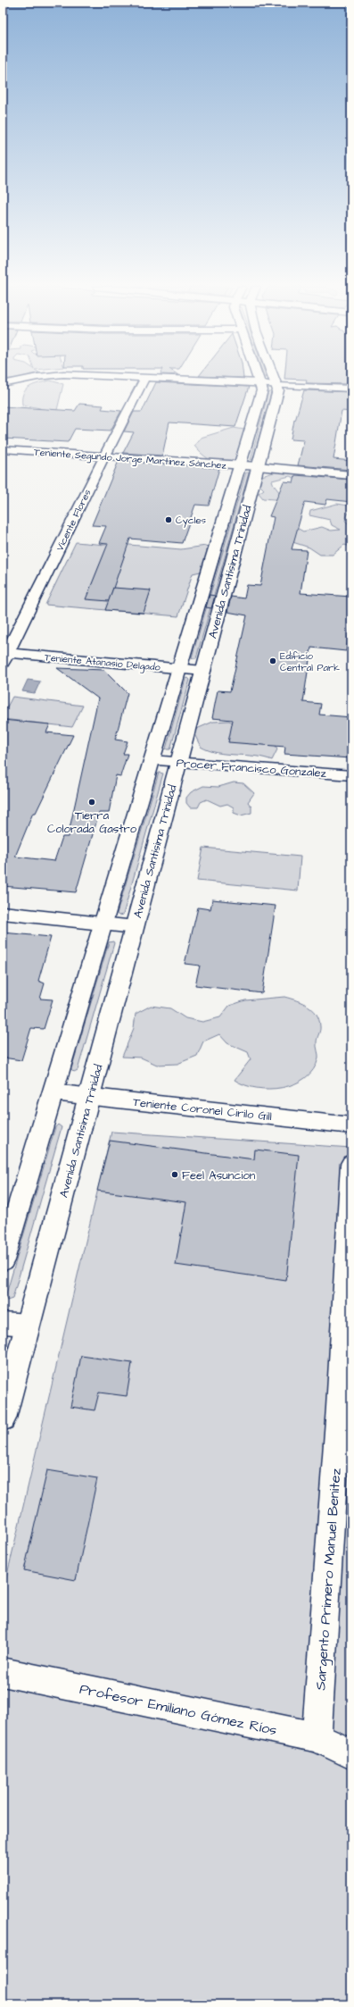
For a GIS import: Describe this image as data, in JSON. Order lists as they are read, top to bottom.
{
  "streets": {
    "main road": ["Avenida Santísima Trinidad"],
    "street": [
      "Teniente Segundo Jorge Martinez Sánchez",
      "Vicente Flores",
      "Teniente Atanasio Delgado",
      "Procer Francisco Gonzalez",
      "Teniente Coronel Cirilo Gill",
      "Sargento Primero Manuel Benitez",
      "Profesor Emiliano Gómez Ríos"
    ]
  },
  "crossings": [
    ["Teniente Segundo Jorge Martinez Sánchez", "Vicente Flores"],
    ["Teniente Segundo Jorge Martinez Sánchez", "Avenida Santísima Trinidad"],
    ["Vicente Flores", "Teniente Atanasio Delgado"],
    ["Avenida Santísima Trinidad", "Teniente Atanasio Delgado"],
    ["Avenida Santísima Trinidad", "Procer Francisco Gonzalez"],
    ["Avenida Santísima Trinidad", "Teniente Coronel Cirilo Gill"],
    ["Sargento Primero Manuel Benitez", "Profesor Emiliano Gómez Ríos"]
  ],
  "places": [
    "Cycles",
    "Edificio Central Park",
    "Tierra Colorada Gastro",
    "Feel Asuncion"
  ]
}
